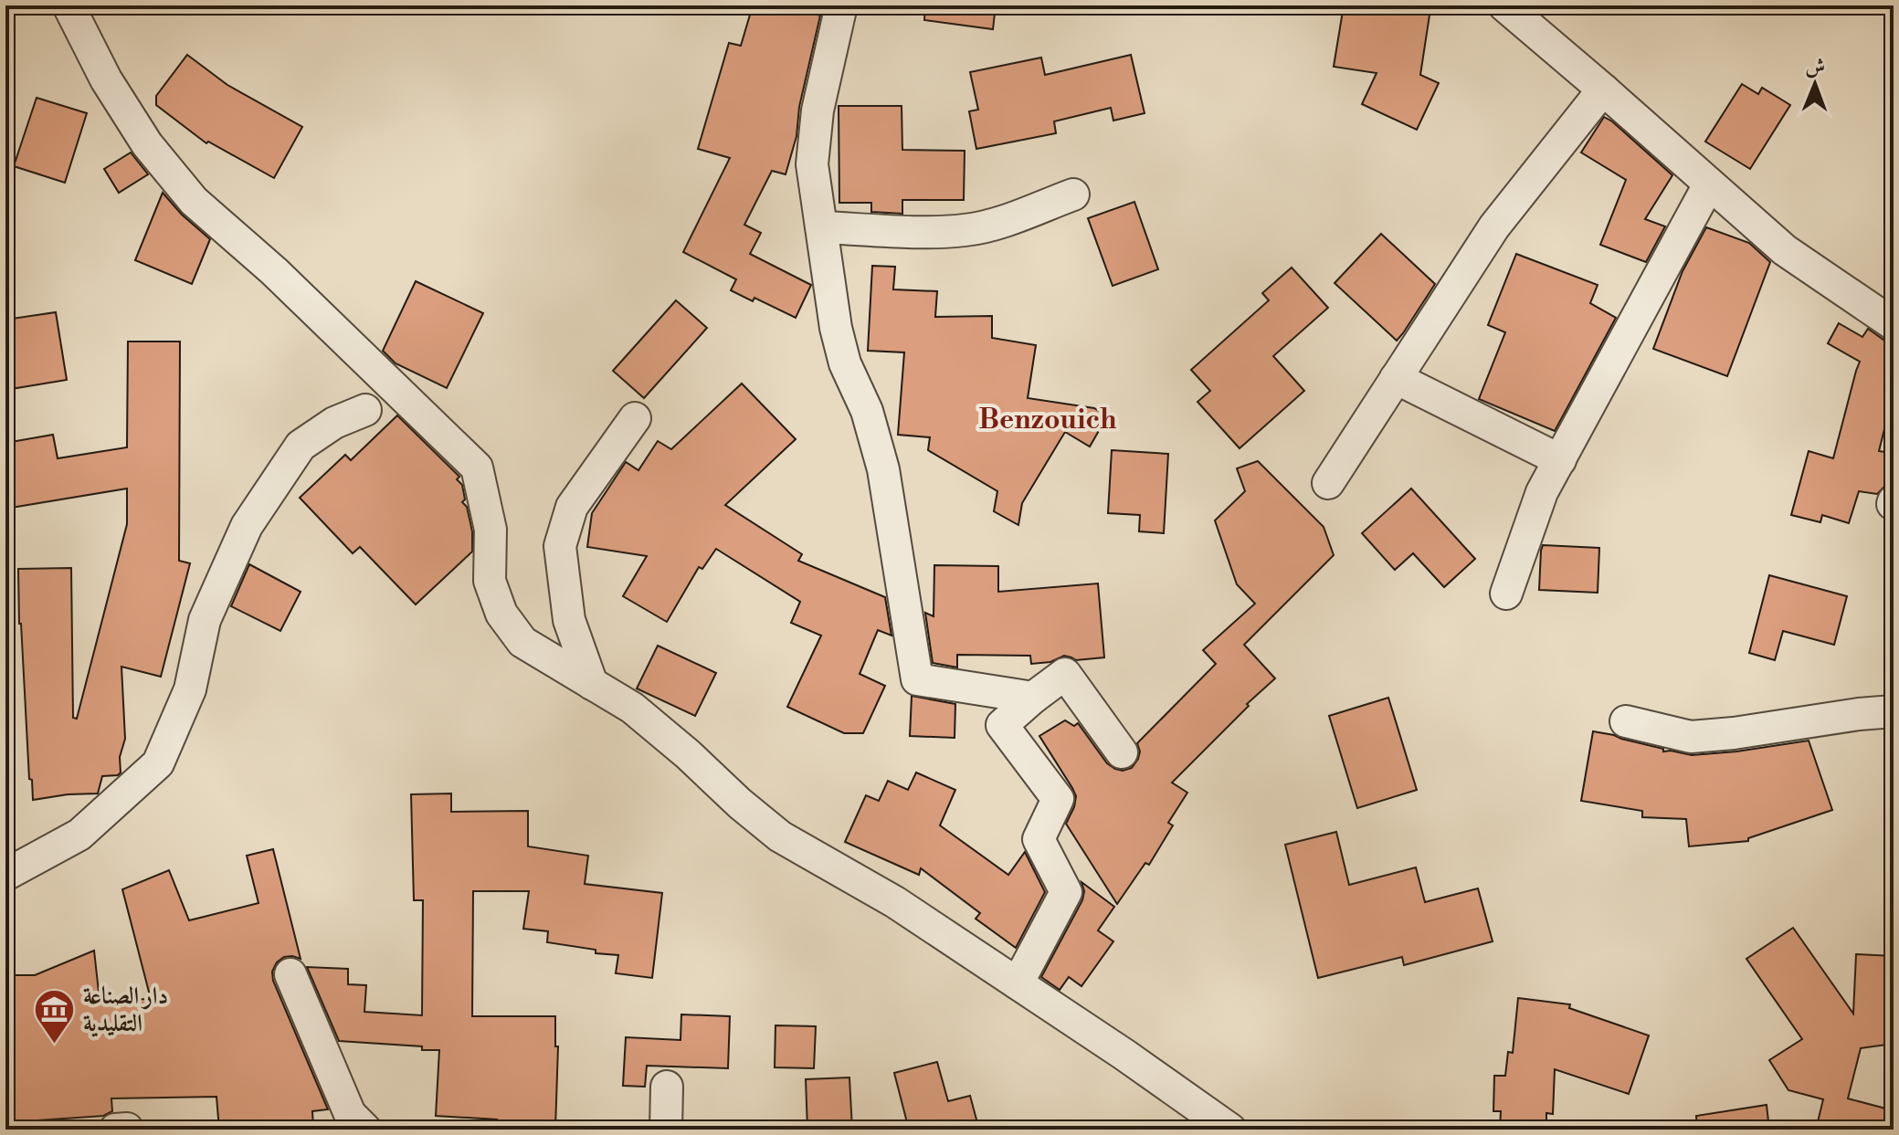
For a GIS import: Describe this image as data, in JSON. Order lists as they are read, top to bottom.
{
  "districts": ["Benzouich"],
  "places": {
    "museum": ["دار الصناعة التقليدية"]
  },
  "north": "top"
}
